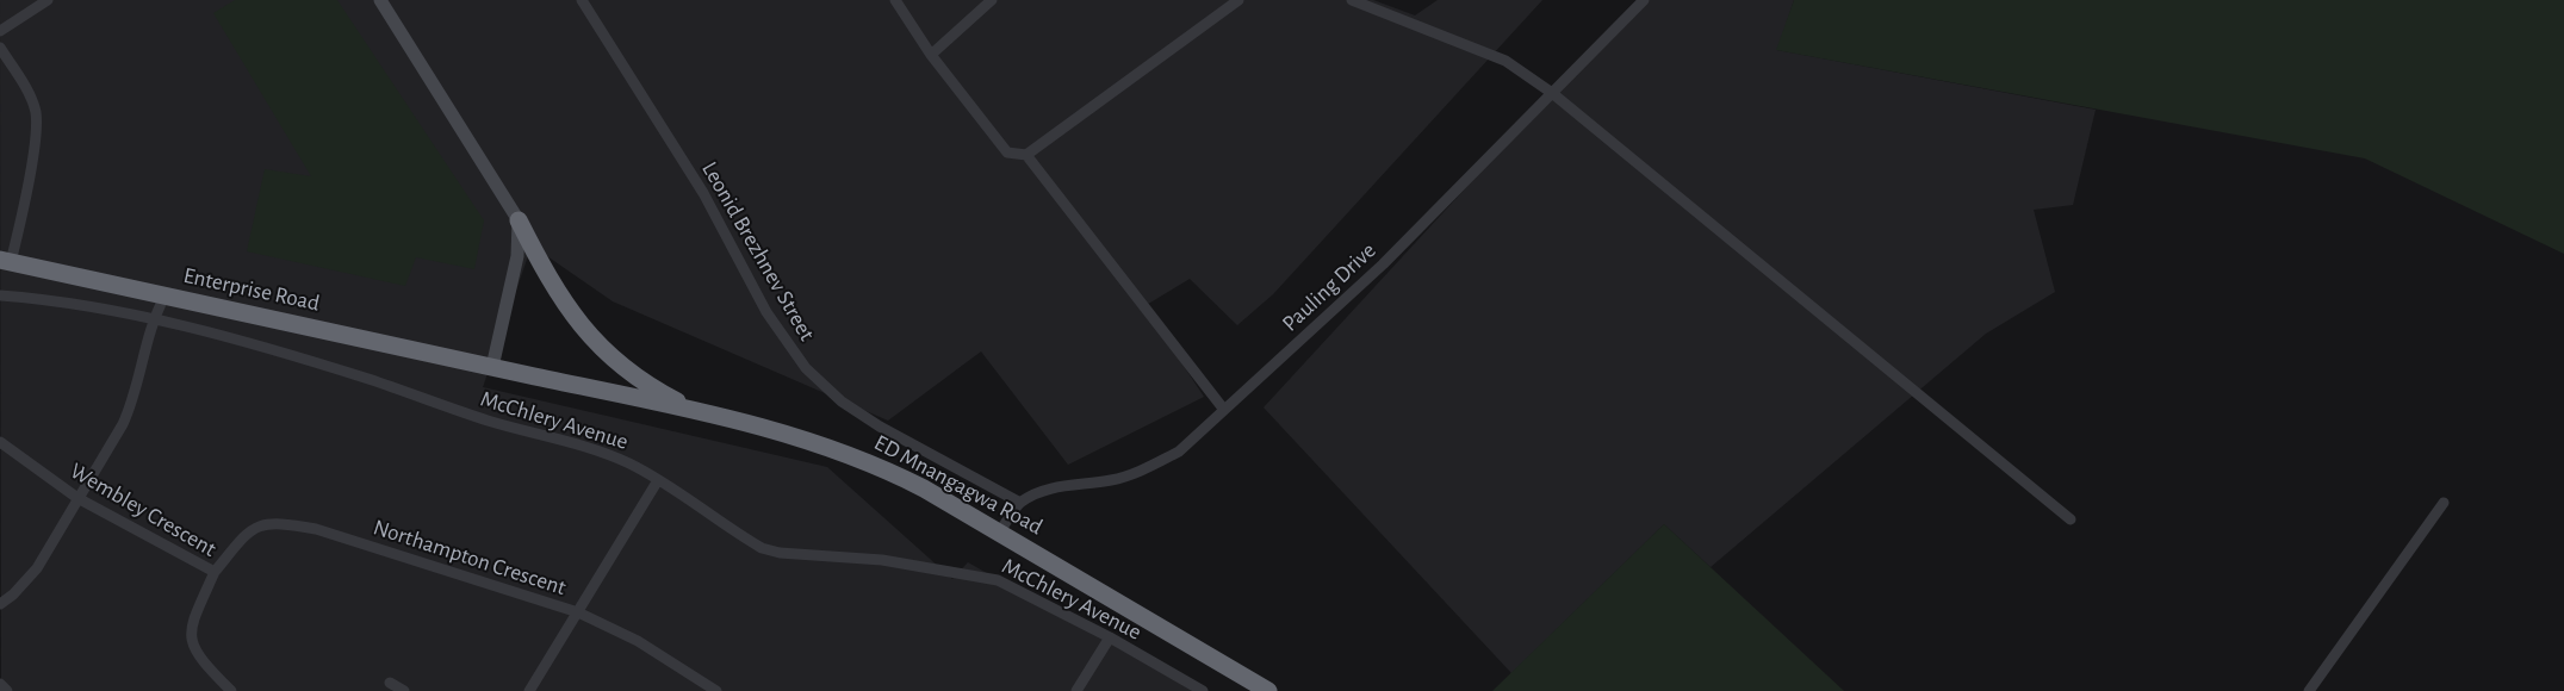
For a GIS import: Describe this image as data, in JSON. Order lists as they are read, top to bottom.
{
  "streets": {
    "highway": ["Enterprise Road", "ED Mnangagwa Road"],
    "street": [
      "Leonid Brezhnev Street",
      "Pauling Drive",
      "McChlery Avenue",
      "Wembley Crescent",
      "Northampton Crescent"
    ]
  },
  "crossings": [
    ["Leonid Brezhnev Street", "Pauling Drive"],
    ["Enterprise Road", "ED Mnangagwa Road"],
    ["Wembley Crescent", "Northampton Crescent"]
  ]
}
